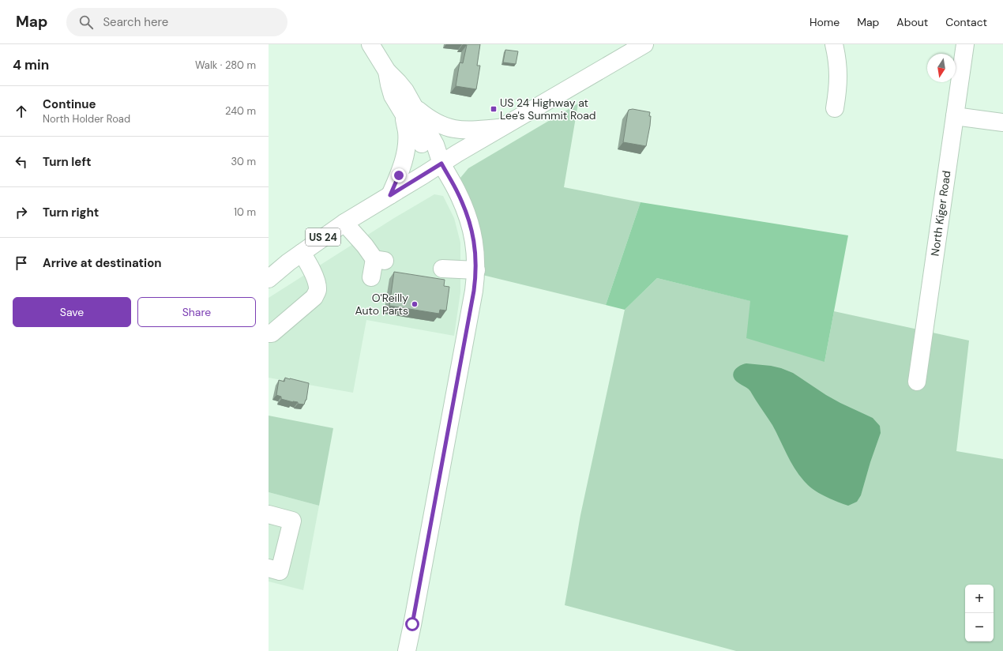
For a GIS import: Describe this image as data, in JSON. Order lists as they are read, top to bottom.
{
  "streets": {
    "street": ["North Kiger Road", "US 24"]
  },
  "places": {
    "transit": ["US 24 Highway at Lee's Summit Road"],
    "other": ["O'Reilly Auto Parts"]
  },
  "north": "bottom",
  "page": {
    "header": "Map",
    "search": "Search here",
    "nav": [
      "Home",
      "Map",
      "About",
      "Contact"
    ],
    "heading": ["4 min", "Walk · 280 m"],
    "list": [
      ["Continue", "North Holder Road", "240 m"],
      ["Turn left", "30 m"],
      ["Turn right", "10 m"],
      "Arrive at destination"
    ],
    "buttons": ["Save", "Share"],
    "map_buttons": ["+", "−"]
  }
}
